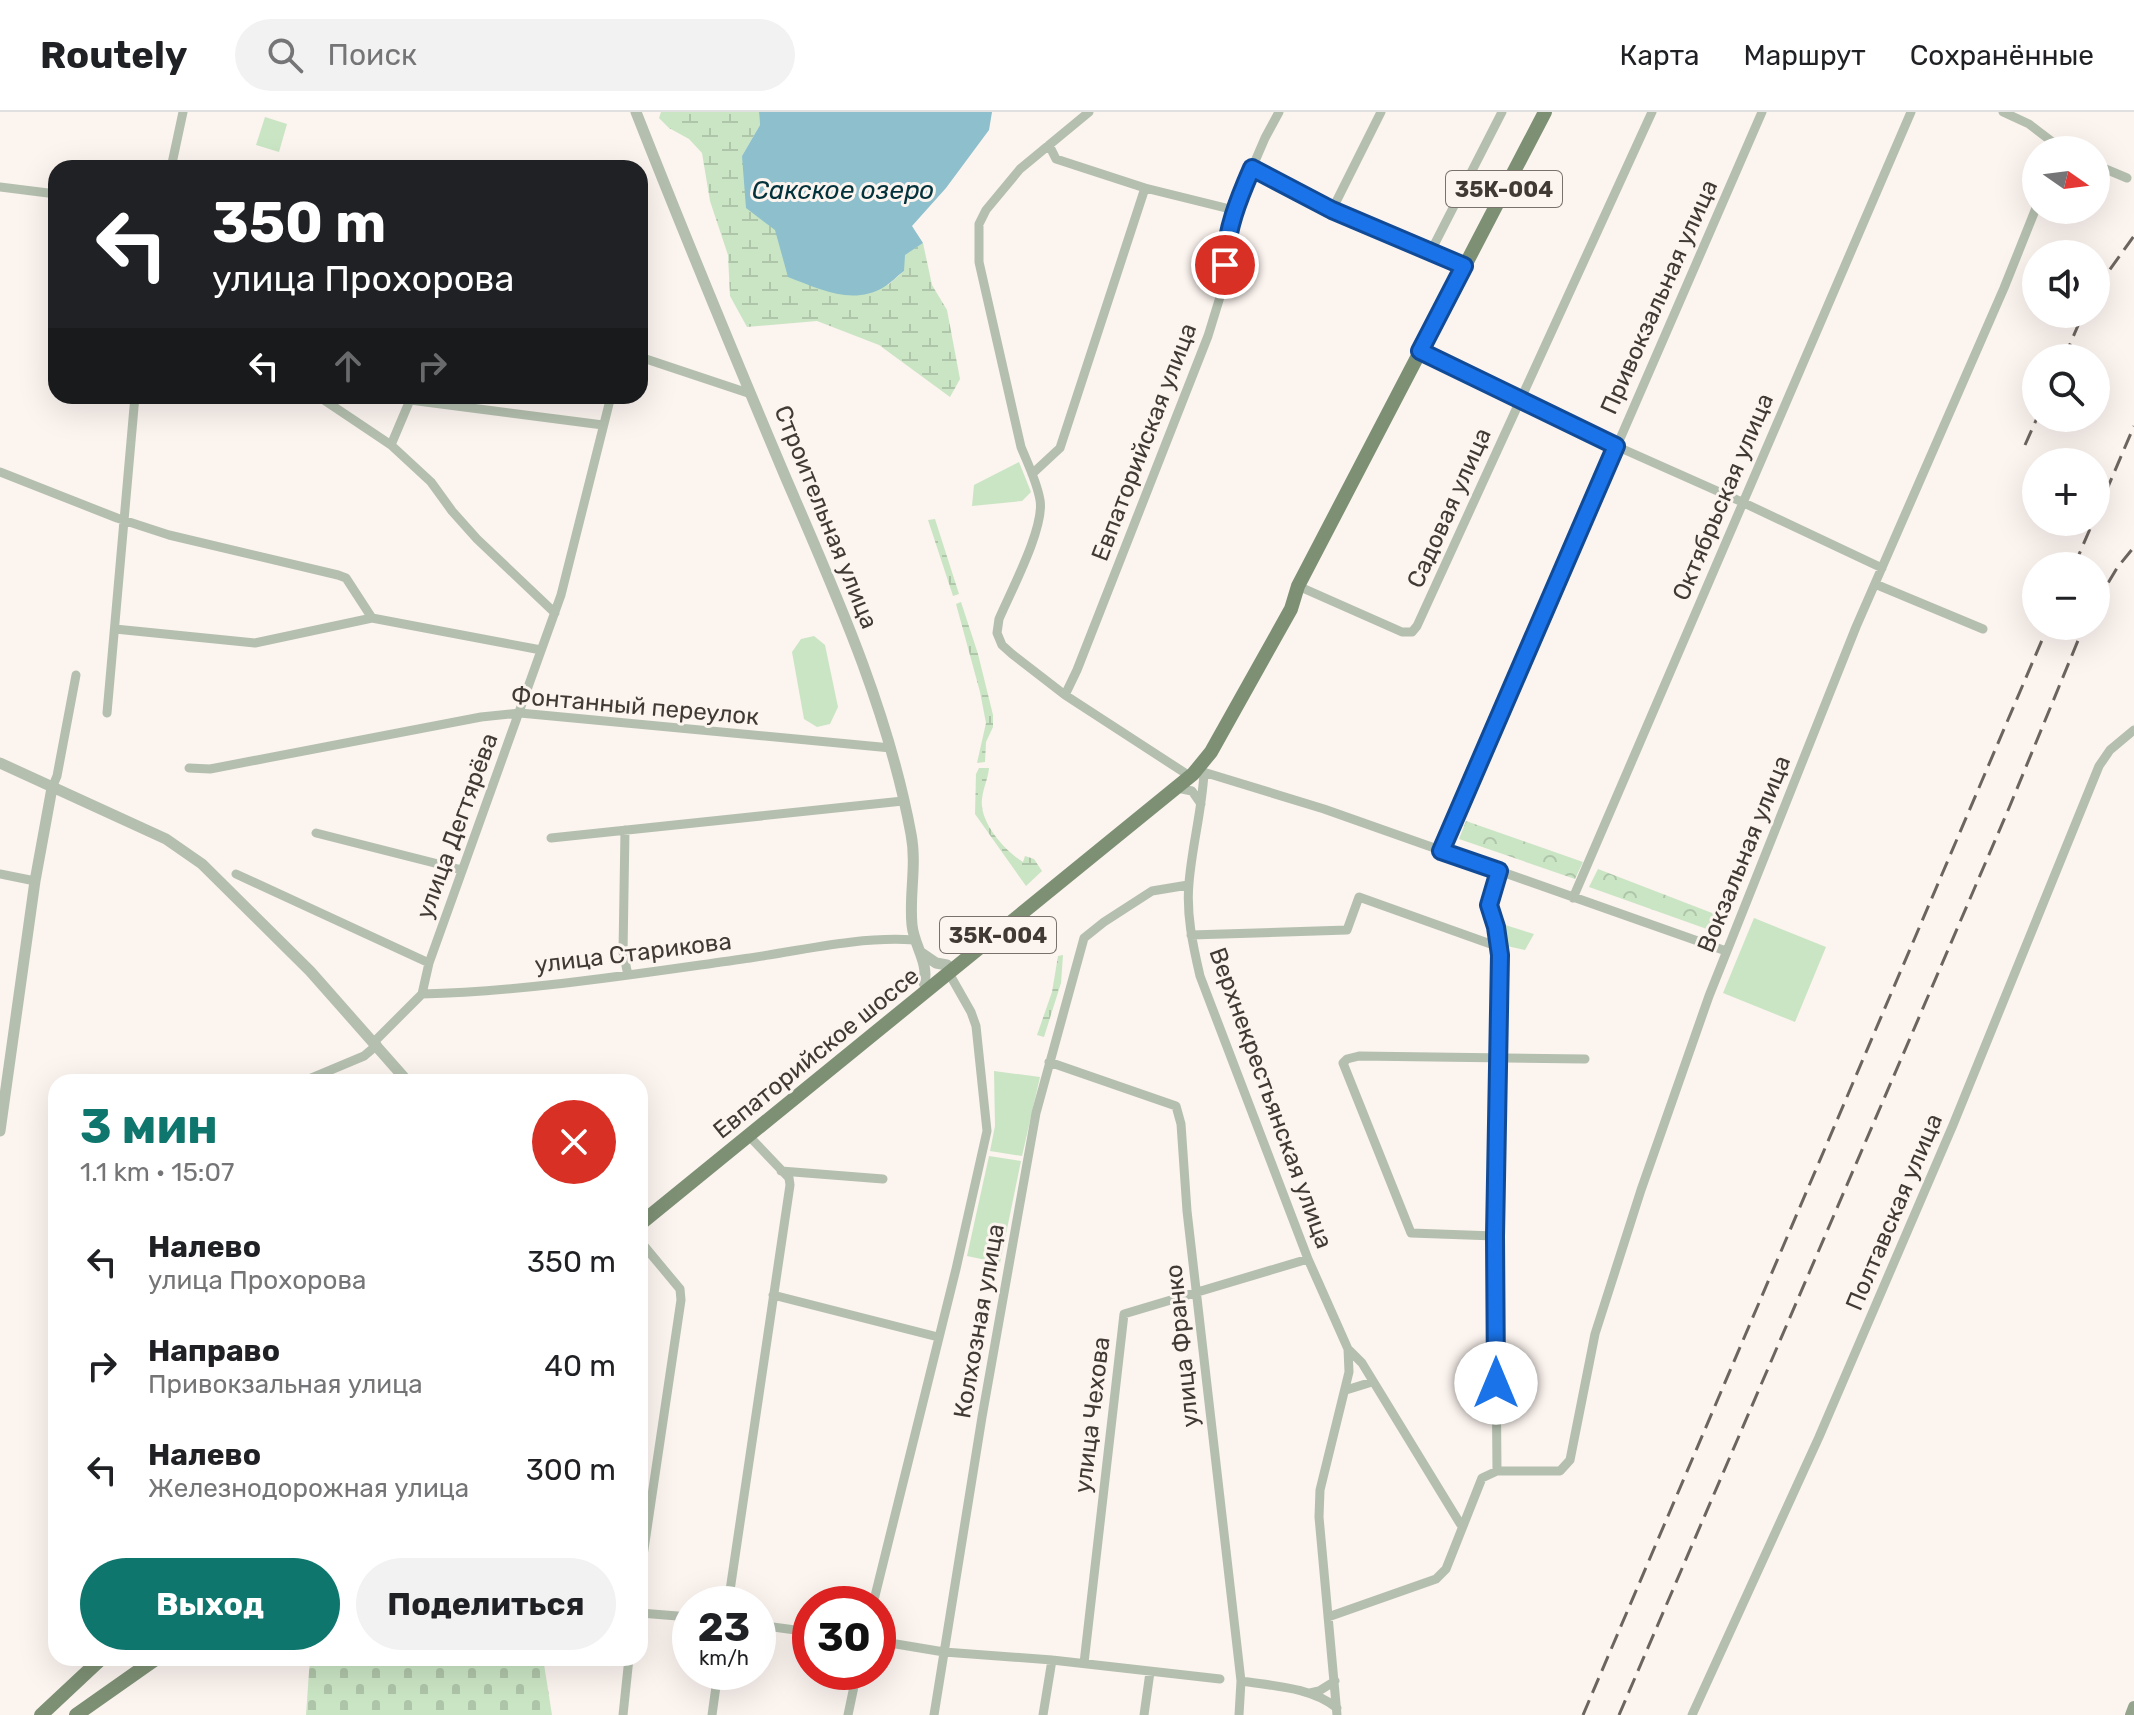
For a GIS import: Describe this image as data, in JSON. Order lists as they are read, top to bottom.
{
  "streets": {
    "main road": ["35К-004", "Евпаторийское шоссе"],
    "street": [
      "Привокзальная улица",
      "Евпаторийская улица",
      "Октябрьская улица",
      "Садовая улица",
      "Строительная улица",
      "Фонтанный переулок",
      "улица Дегтярёва",
      "Вокзальная улица",
      "улица Старикова",
      "Верхнекрестьянская улица",
      "Полтавская улица",
      "Колхозная улица",
      "улица Франко",
      "улица Чехова"
    ]
  },
  "crossings": [
    ["Садовая улица", "Евпаторийское шоссе"],
    ["Строительная улица", "Фонтанный переулок"],
    ["Строительная улица", "улица Старикова"],
    ["Строительная улица", "Евпаторийское шоссе"],
    ["Фонтанный переулок", "улица Дегтярёва"],
    ["улица Дегтярёва", "улица Старикова"],
    ["Евпаторийское шоссе", "Верхнекрестьянская улица"],
    ["Евпаторийское шоссе", "Колхозная улица"],
    ["Верхнекрестьянская улица", "Колхозная улица"],
    ["Верхнекрестьянская улица", "улица Чехова"],
    ["Колхозная улица", "улица Франко"],
    ["улица Франко", "улица Чехова"]
  ],
  "water": ["Сакское озеро"],
  "north": "right",
  "page": {
    "header": "Routely",
    "search": "Поиск",
    "nav": ["Карта", "Маршрут", "Сохранённые"],
    "map_buttons": ["+", "−"],
    "turn": ["350 m", "улица Прохорова"],
    "heading": ["3 мин", "1.1 km · 15:07"],
    "list": [
      {
        "name": "Налево",
        "note": "улица Прохорова",
        "value": "350 m"
      },
      {
        "name": "Направо",
        "note": "Привокзальная улица",
        "value": "40 m"
      },
      {
        "name": "Налево",
        "note": "Железнодорожная улица",
        "value": "300 m"
      }
    ],
    "buttons": ["Выход", "Поделиться"],
    "speed": "23 km/h",
    "limit": "30"
  }
}
